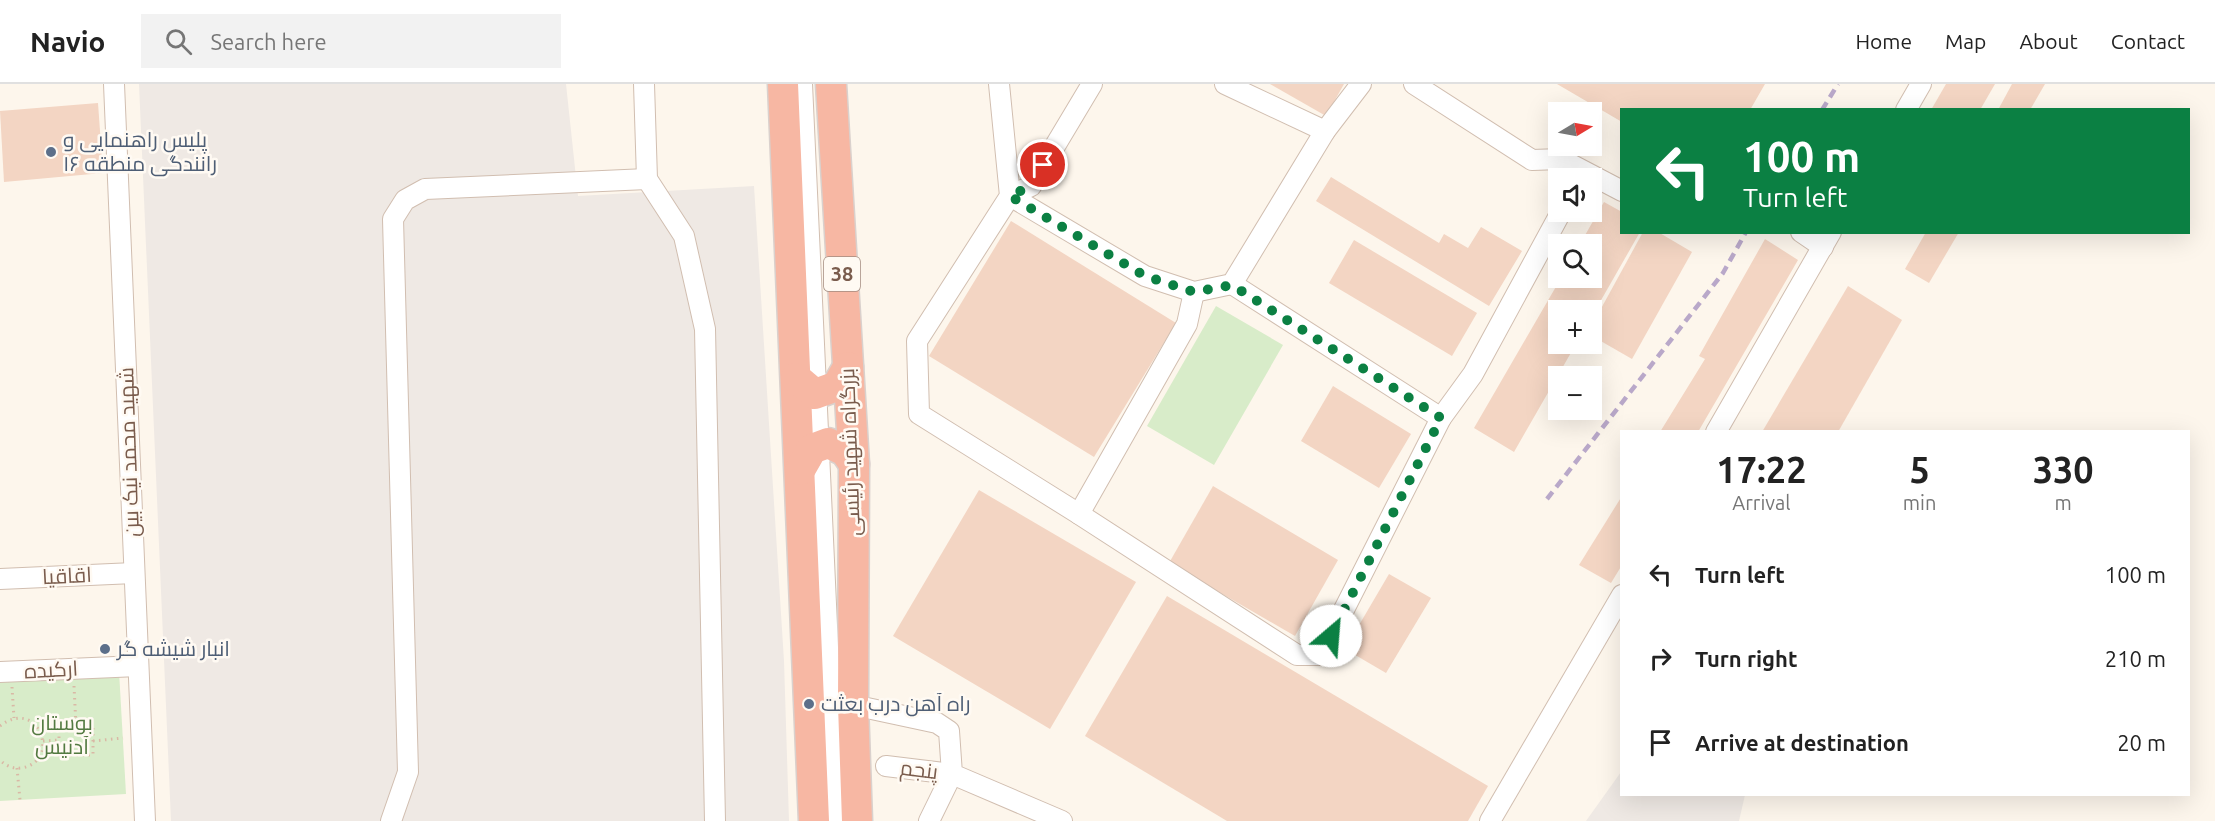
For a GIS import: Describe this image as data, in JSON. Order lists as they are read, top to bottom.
{
  "streets": {
    "highway": ["38", "بزرگراه شهید رئیسی"],
    "street": [
      "شهید محمد نیک بین",
      "اقاقیا",
      "ارکیده",
      "پنجم"
    ]
  },
  "crossings": [
    ["شهید محمد نیک بین", "اقاقیا"],
    ["شهید محمد نیک بین", "ارکیده"]
  ],
  "parks": ["بوستان آدنیس"],
  "places": ["پلیس راهنمایی و رانندگی منطقه ۱۶", "انبار شیشه گر", "راه آهن درب بعثت"],
  "north": "right",
  "page": {
    "header": "Navio",
    "search": "Search here",
    "nav": [
      "Home",
      "Map",
      "About",
      "Contact"
    ],
    "map_buttons": ["+", "−"],
    "turn": ["100 m", "Turn left"],
    "eta": [
      "17:22",
      "Arrival",
      "5",
      "min",
      "330",
      "m"
    ],
    "list": [
      {
        "name": "Turn left",
        "value": "100 m"
      },
      {
        "name": "Turn right",
        "value": "210 m"
      },
      {
        "name": "Arrive at destination",
        "value": "20 m"
      }
    ]
  }
}
